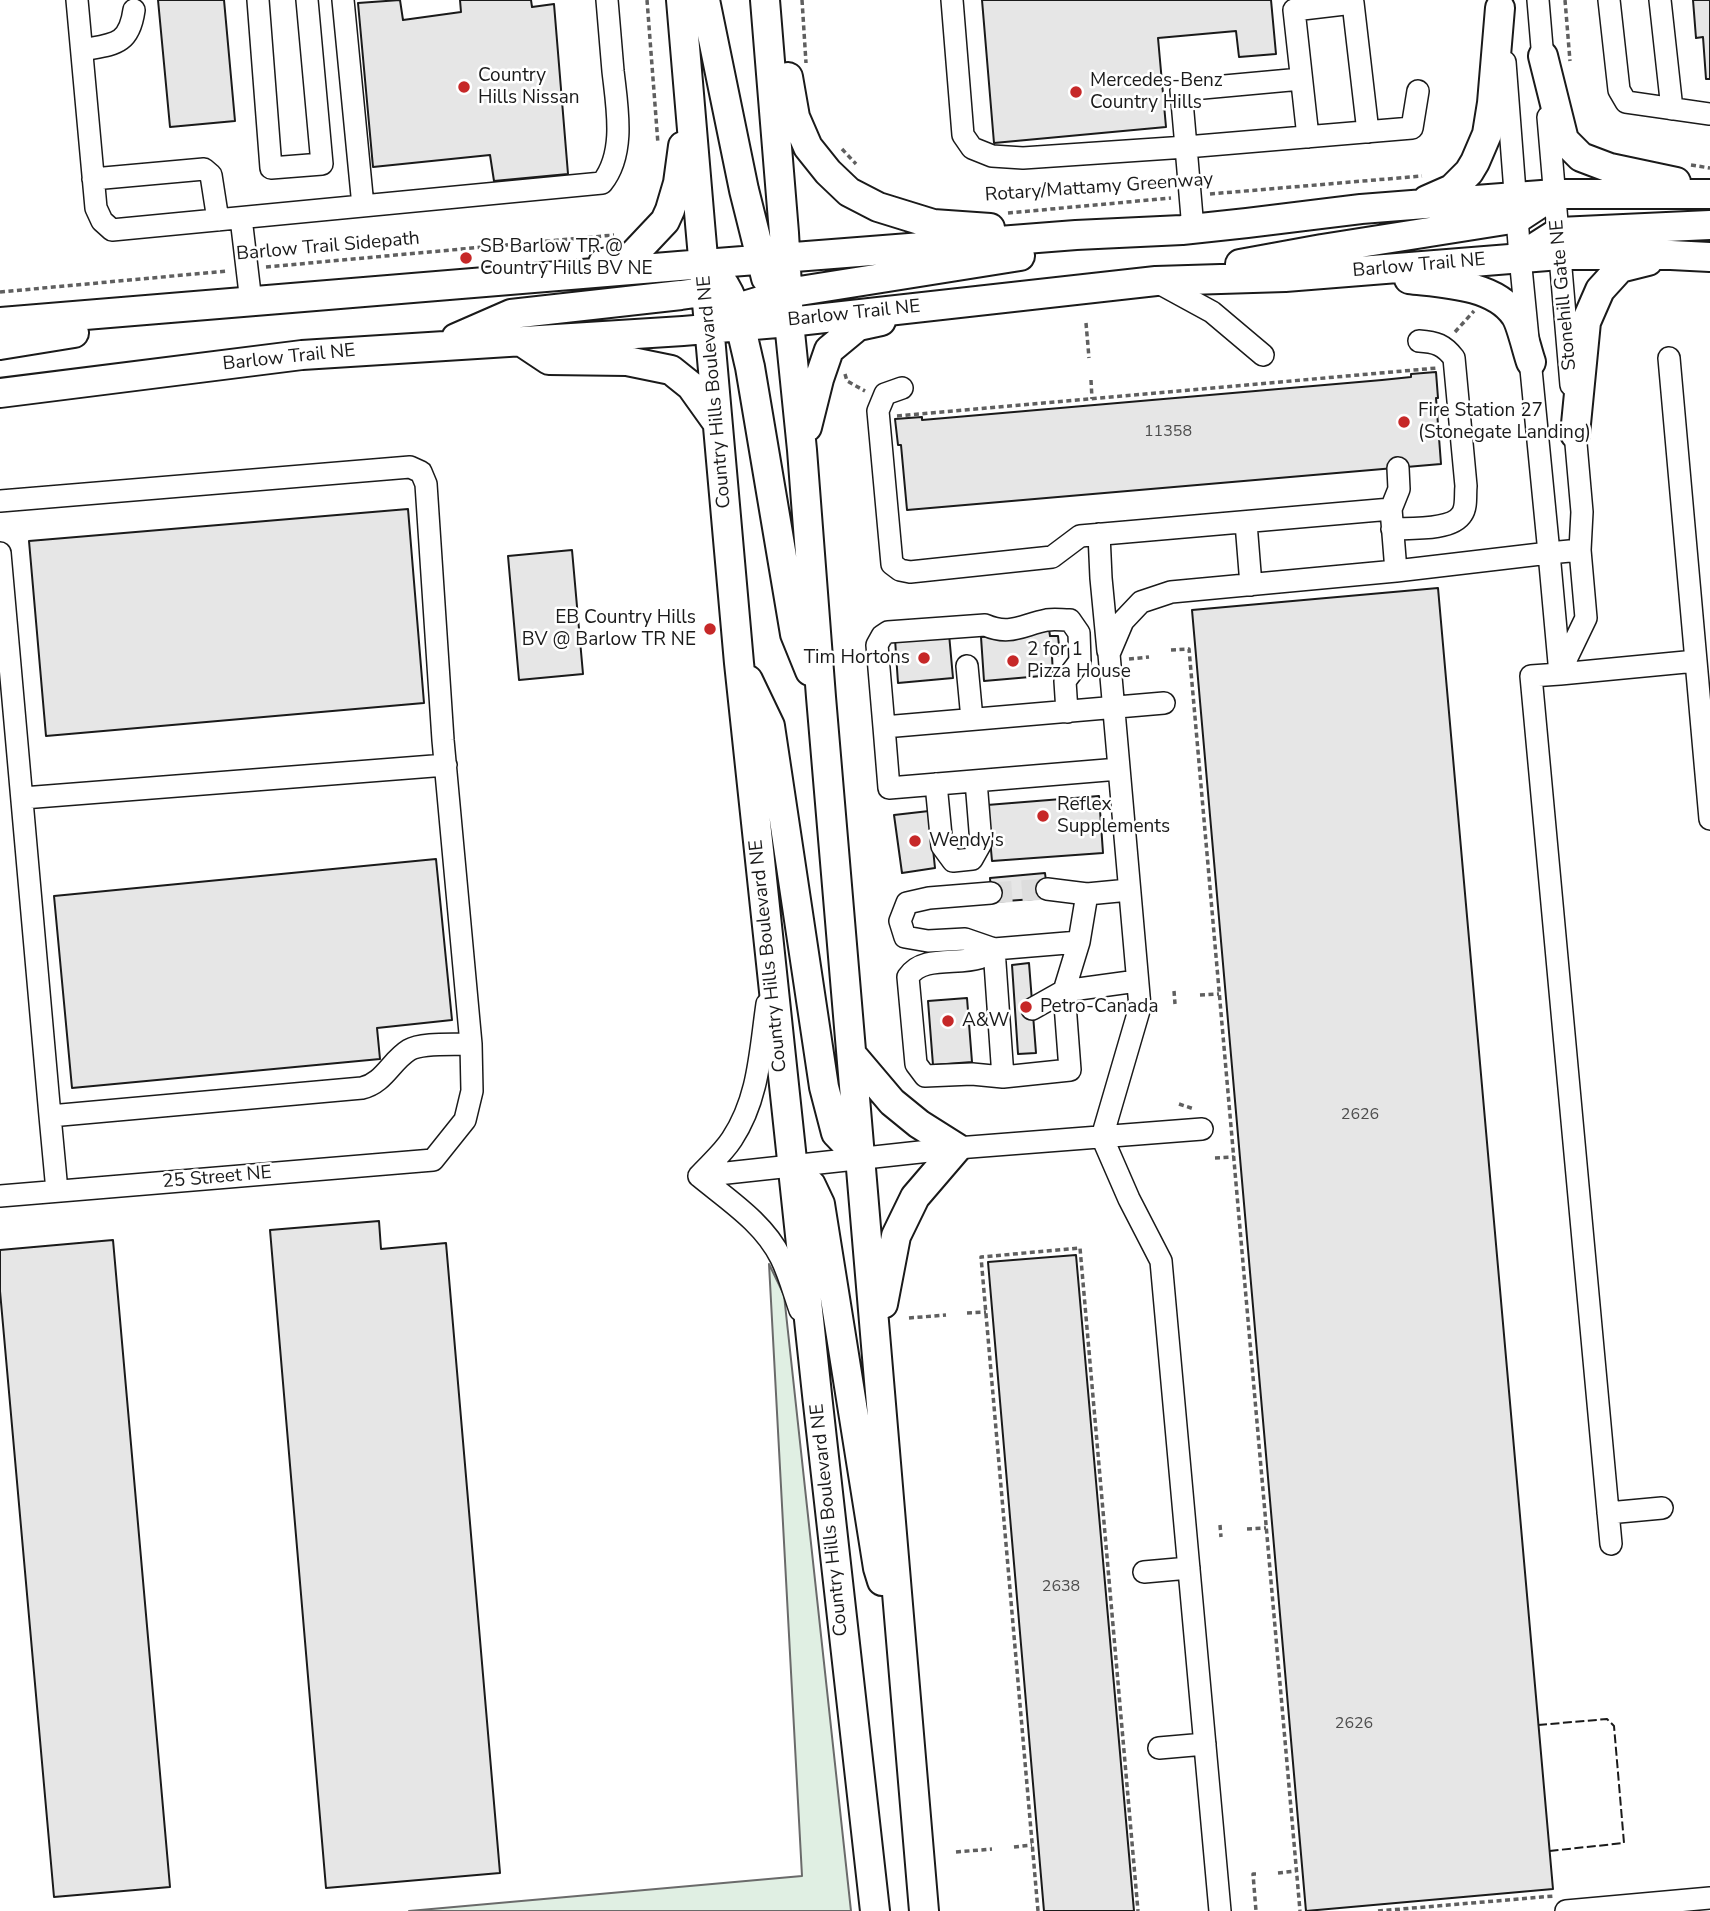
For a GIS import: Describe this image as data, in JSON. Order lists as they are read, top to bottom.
{
  "streets": {
    "main road": ["Barlow Trail NE", "Country Hills Boulevard NE"],
    "street": ["Stonehill Gate NE", "25 Street NE"],
    "path": ["Rotary/Mattamy Greenway", "Barlow Trail Sidepath"]
  },
  "crossings": [
    ["Barlow Trail NE", "Stonehill Gate NE"],
    ["Barlow Trail NE", "Country Hills Boulevard NE"]
  ],
  "places": [
    "Country Hills Nissan",
    "Mercedes-Benz Country Hills",
    "SB Barlow TR @ Country Hills BV NE",
    "Fire Station 27 (Stonegate Landing)",
    "EB Country Hills BV @ Barlow TR NE",
    "Tim Hortons",
    "2 for 1 Pizza House",
    "Reflex Supplements",
    "Wendy's",
    "Petro-Canada",
    "A&W"
  ],
  "house_numbers": [
    "11358",
    "2626",
    "2638",
    "2626"
  ]
}
